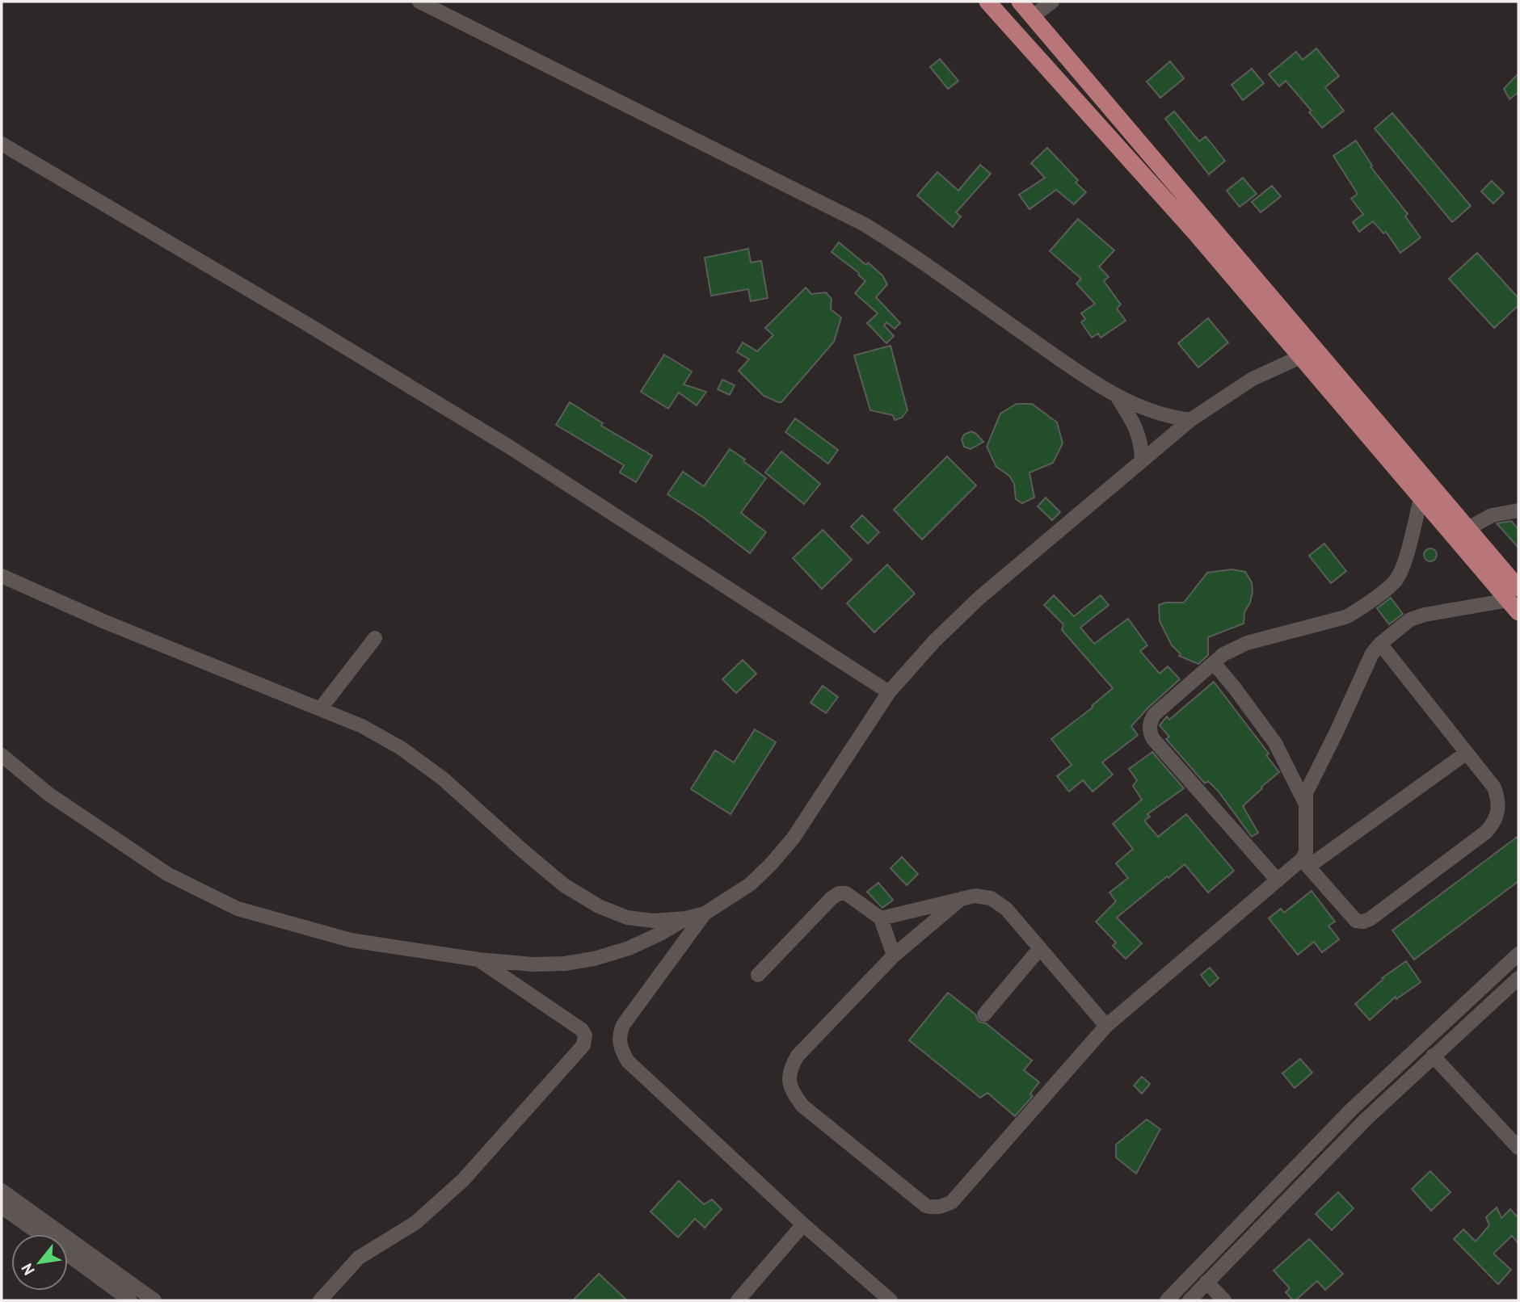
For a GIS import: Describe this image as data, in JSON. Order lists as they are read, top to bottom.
{
  "north": "bottom left"
}
